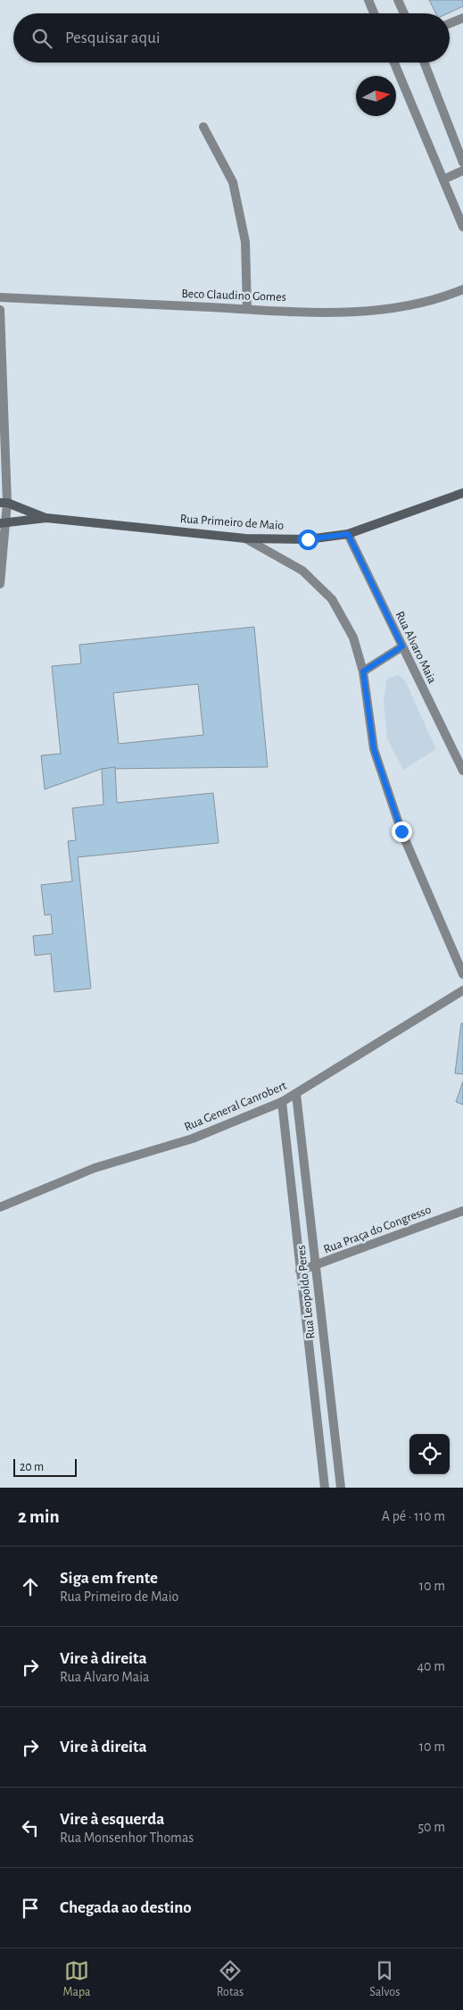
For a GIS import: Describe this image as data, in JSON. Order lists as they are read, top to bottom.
{
  "streets": {
    "main road": ["Rua Primeiro de Maio"],
    "street": [
      "Beco Claudino Gomes",
      "Rua Alvaro Maia",
      "Rua General Canrobert",
      "Rua Praça do Congresso",
      "Rua Leopoldo Peres"
    ]
  },
  "crossings": [
    ["Rua Primeiro de Maio", "Rua Alvaro Maia"],
    ["Rua General Canrobert", "Rua Leopoldo Peres"],
    ["Rua Praça do Congresso", "Rua Leopoldo Peres"]
  ],
  "scale_bar": "20 m",
  "north": "right",
  "page": {
    "search": "Pesquisar aqui",
    "scale": "20 m",
    "heading": ["2 min", "A pé · 110 m"],
    "list": [
      ["Siga em frente", "Rua Primeiro de Maio", "10 m"],
      ["Vire à direita", "Rua Alvaro Maia", "40 m"],
      ["Vire à direita", "10 m"],
      ["Vire à esquerda", "Rua Monsenhor Thomas", "50 m"],
      "Chegada ao destino"
    ],
    "nav": ["Mapa", "Rotas", "Salvos"]
  }
}
